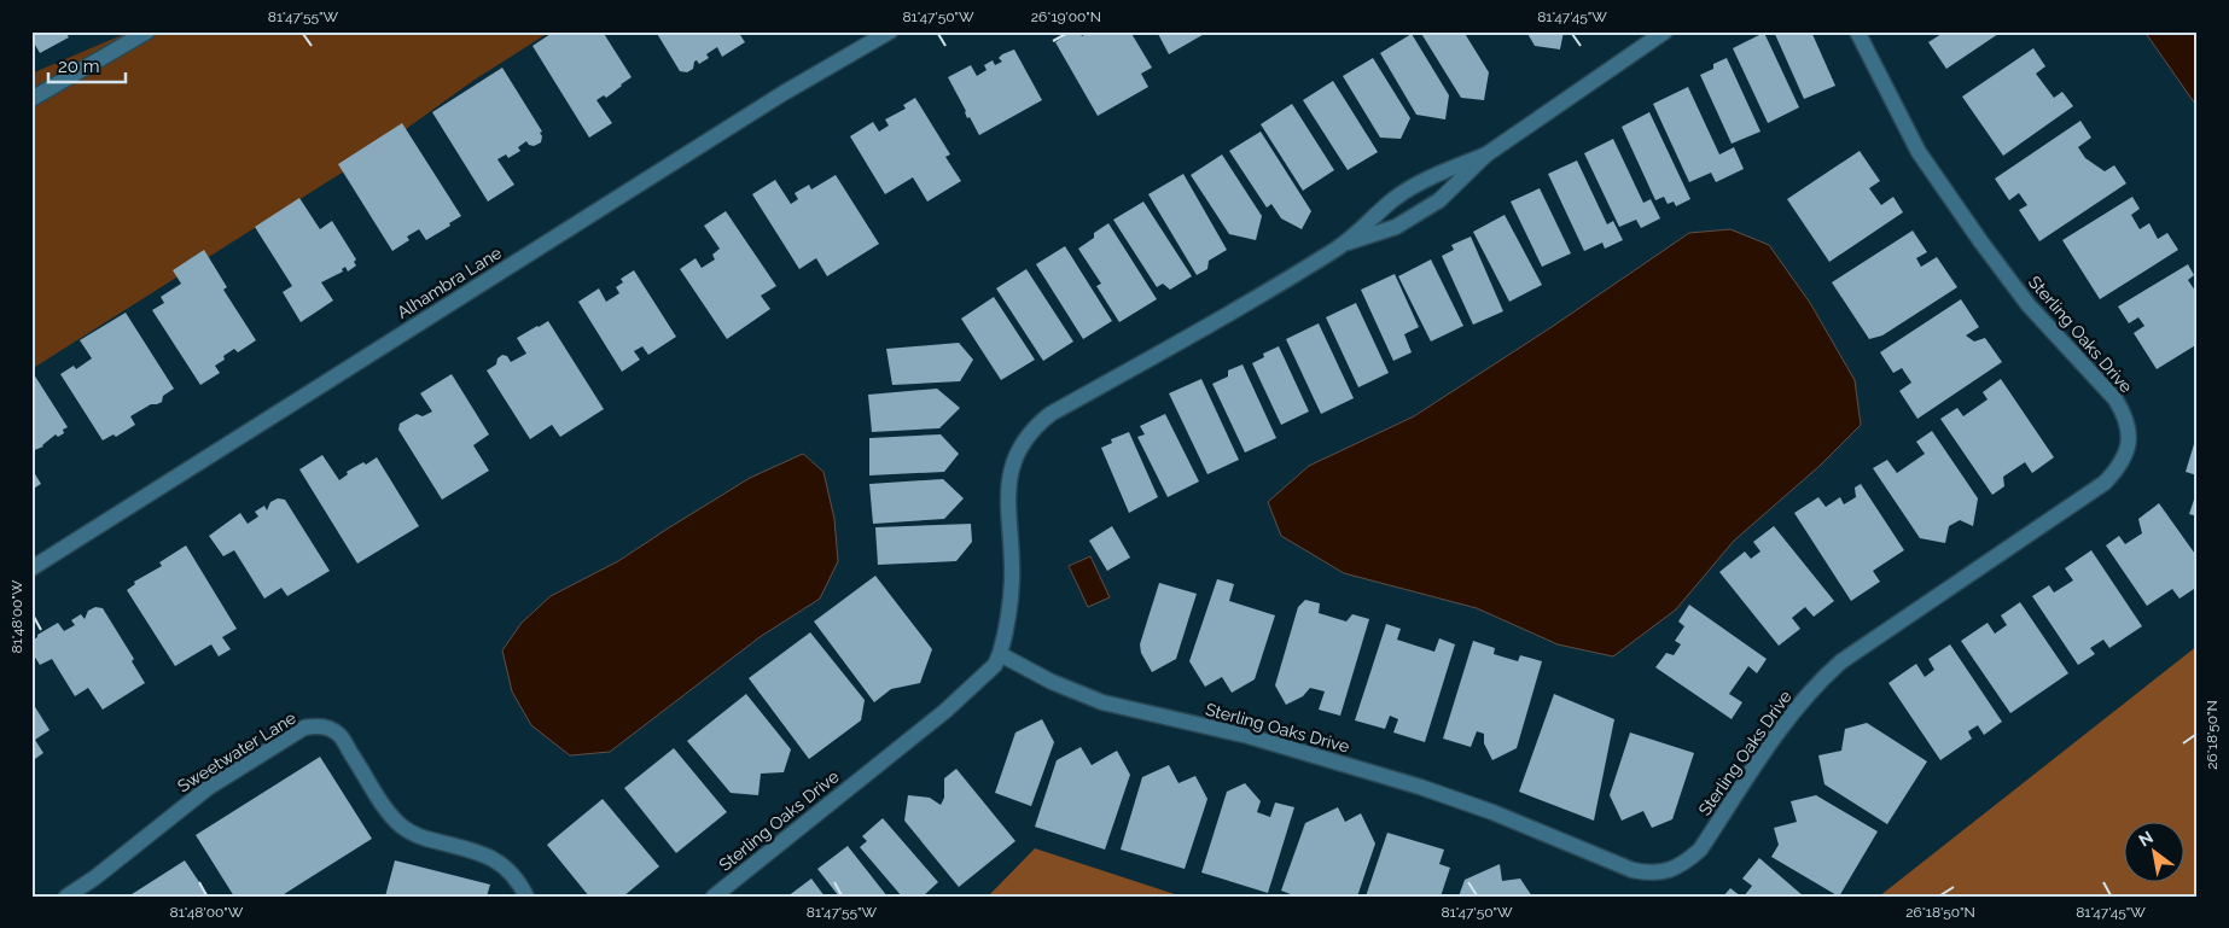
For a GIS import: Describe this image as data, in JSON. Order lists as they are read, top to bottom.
{
  "streets": {
    "street": ["Alhambra Lane", "Sterling Oaks Drive", "Sweetwater Lane"]
  },
  "scale_bar": "20 m",
  "north": "top left",
  "coordinates": [
    "81°47'55\"W",
    "81°47'50\"W",
    "26°19'00\"N",
    "81°47'45\"W",
    "81°48'00\"W",
    "26°18'50\"N"
  ]
}
